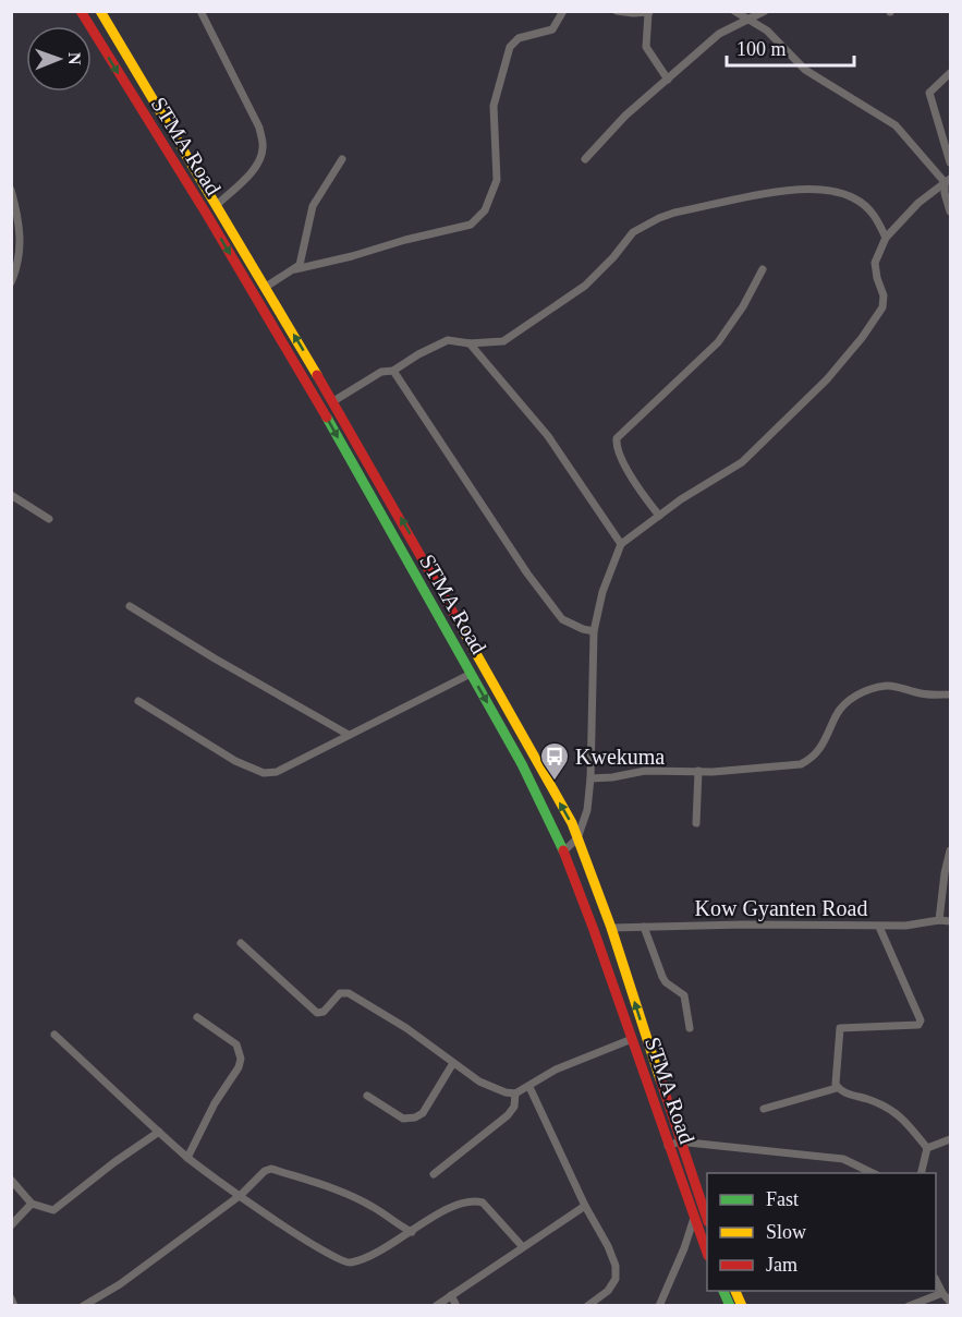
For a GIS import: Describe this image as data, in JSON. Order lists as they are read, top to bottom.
{
  "streets": {
    "main road": ["STMA Road"],
    "street": ["Kow Gyanten Road"]
  },
  "crossings": [
    ["STMA Road", "Kow Gyanten Road"]
  ],
  "places": {
    "bus stop": ["Kwekuma"]
  },
  "legend": ["Fast", "Slow", "Jam"],
  "scale_bar": "100 m",
  "north": "right"
}
